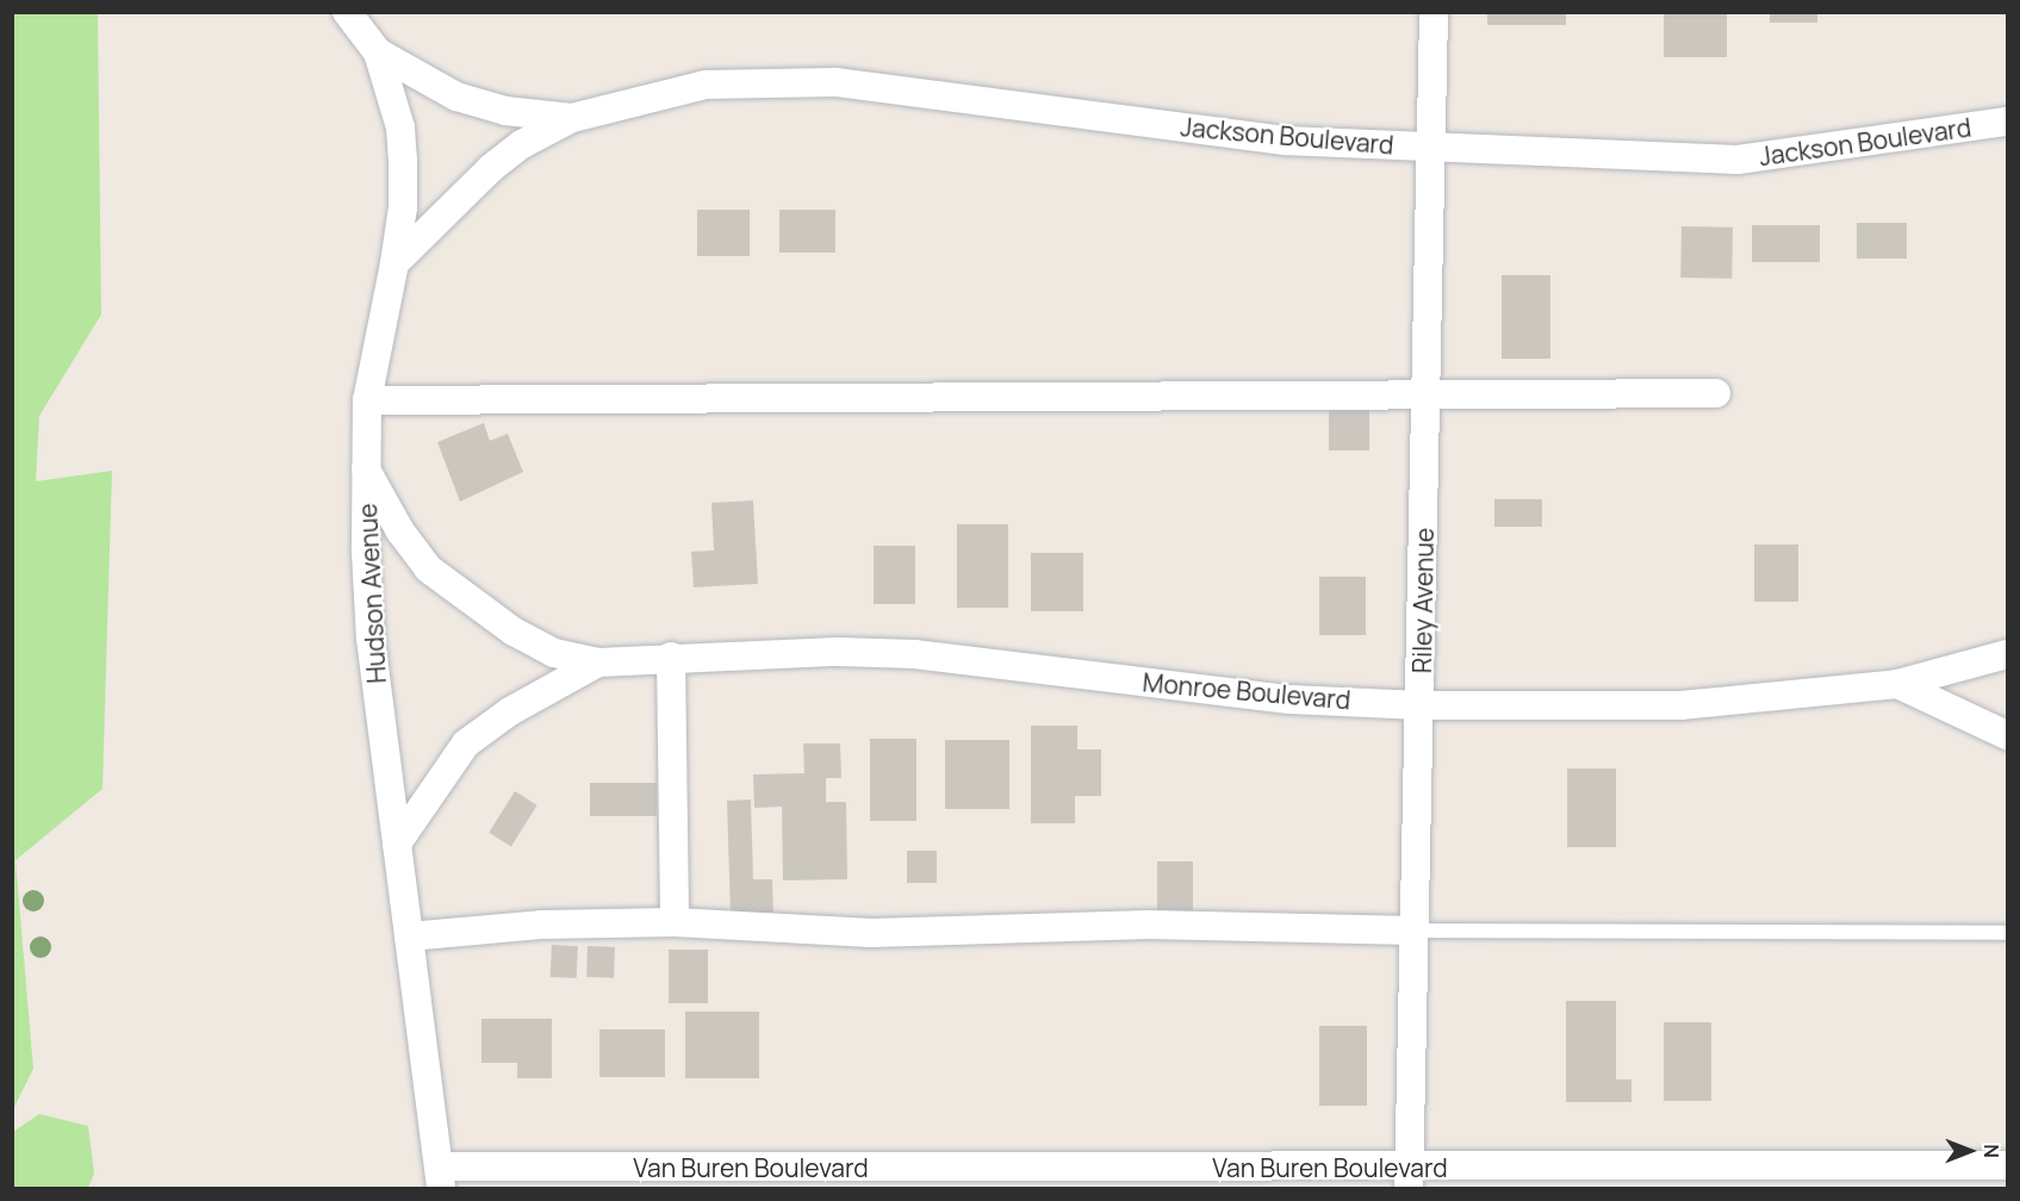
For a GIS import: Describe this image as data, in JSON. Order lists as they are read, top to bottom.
{
  "streets": {
    "street": [
      "Jackson Boulevard",
      "Hudson Avenue",
      "Riley Avenue",
      "Monroe Boulevard",
      "Van Buren Boulevard"
    ]
  },
  "crossings": [
    ["Jackson Boulevard", "Hudson Avenue"],
    ["Jackson Boulevard", "Riley Avenue"],
    ["Hudson Avenue", "Monroe Boulevard"],
    ["Hudson Avenue", "Van Buren Boulevard"],
    ["Riley Avenue", "Monroe Boulevard"],
    ["Riley Avenue", "Van Buren Boulevard"]
  ],
  "north": "right"
}
